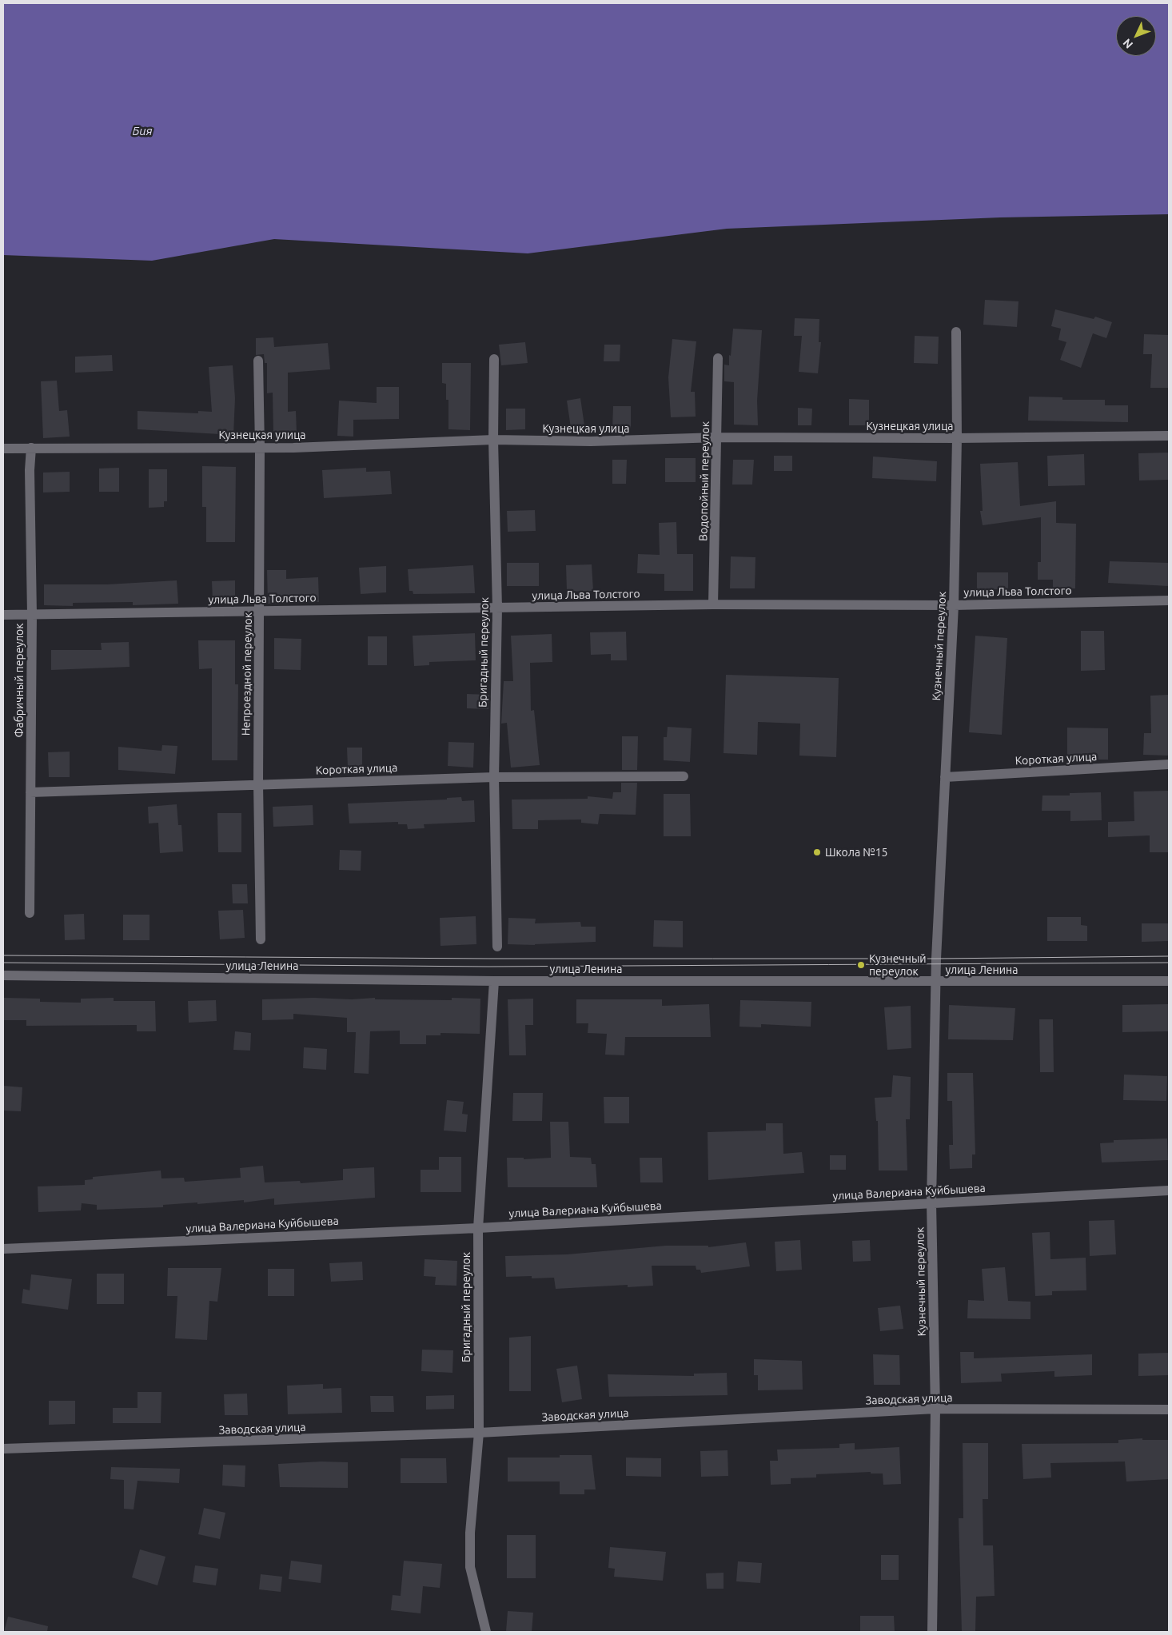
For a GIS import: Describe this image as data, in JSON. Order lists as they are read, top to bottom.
{
  "streets": {
    "street": [
      "Кузнецкая улица",
      "Водопойный переулок",
      "улица Льва Толстого",
      "Кузнечный переулок",
      "Бригадный переулок",
      "Непроездной переулок",
      "Фабричный переулок",
      "Короткая улица",
      "улица Ленина",
      "улица Валериана Куйбышева",
      "Заводская улица"
    ]
  },
  "crossings": [
    ["Кузнецкая улица", "Водопойный переулок"],
    ["Кузнецкая улица", "Кузнечный переулок"],
    ["Кузнецкая улица", "Бригадный переулок"],
    ["Кузнецкая улица", "Непроездной переулок"],
    ["Кузнецкая улица", "Фабричный переулок"],
    ["Водопойный переулок", "улица Льва Толстого"],
    ["улица Льва Толстого", "Кузнечный переулок"],
    ["улица Льва Толстого", "Бригадный переулок"],
    ["улица Льва Толстого", "Непроездной переулок"],
    ["улица Льва Толстого", "Фабричный переулок"],
    ["Кузнечный переулок", "Короткая улица"],
    ["Кузнечный переулок", "улица Ленина"],
    ["Кузнечный переулок", "улица Валериана Куйбышева"],
    ["Кузнечный переулок", "Заводская улица"],
    ["Бригадный переулок", "Короткая улица"],
    ["Бригадный переулок", "улица Ленина"],
    ["Бригадный переулок", "улица Валериана Куйбышева"],
    ["Бригадный переулок", "Заводская улица"],
    ["Непроездной переулок", "Короткая улица"],
    ["Фабричный переулок", "Короткая улица"]
  ],
  "water": ["Бия"],
  "places": ["Школа №15", "Кузнечный переулок"],
  "north": "bottom left"
}
